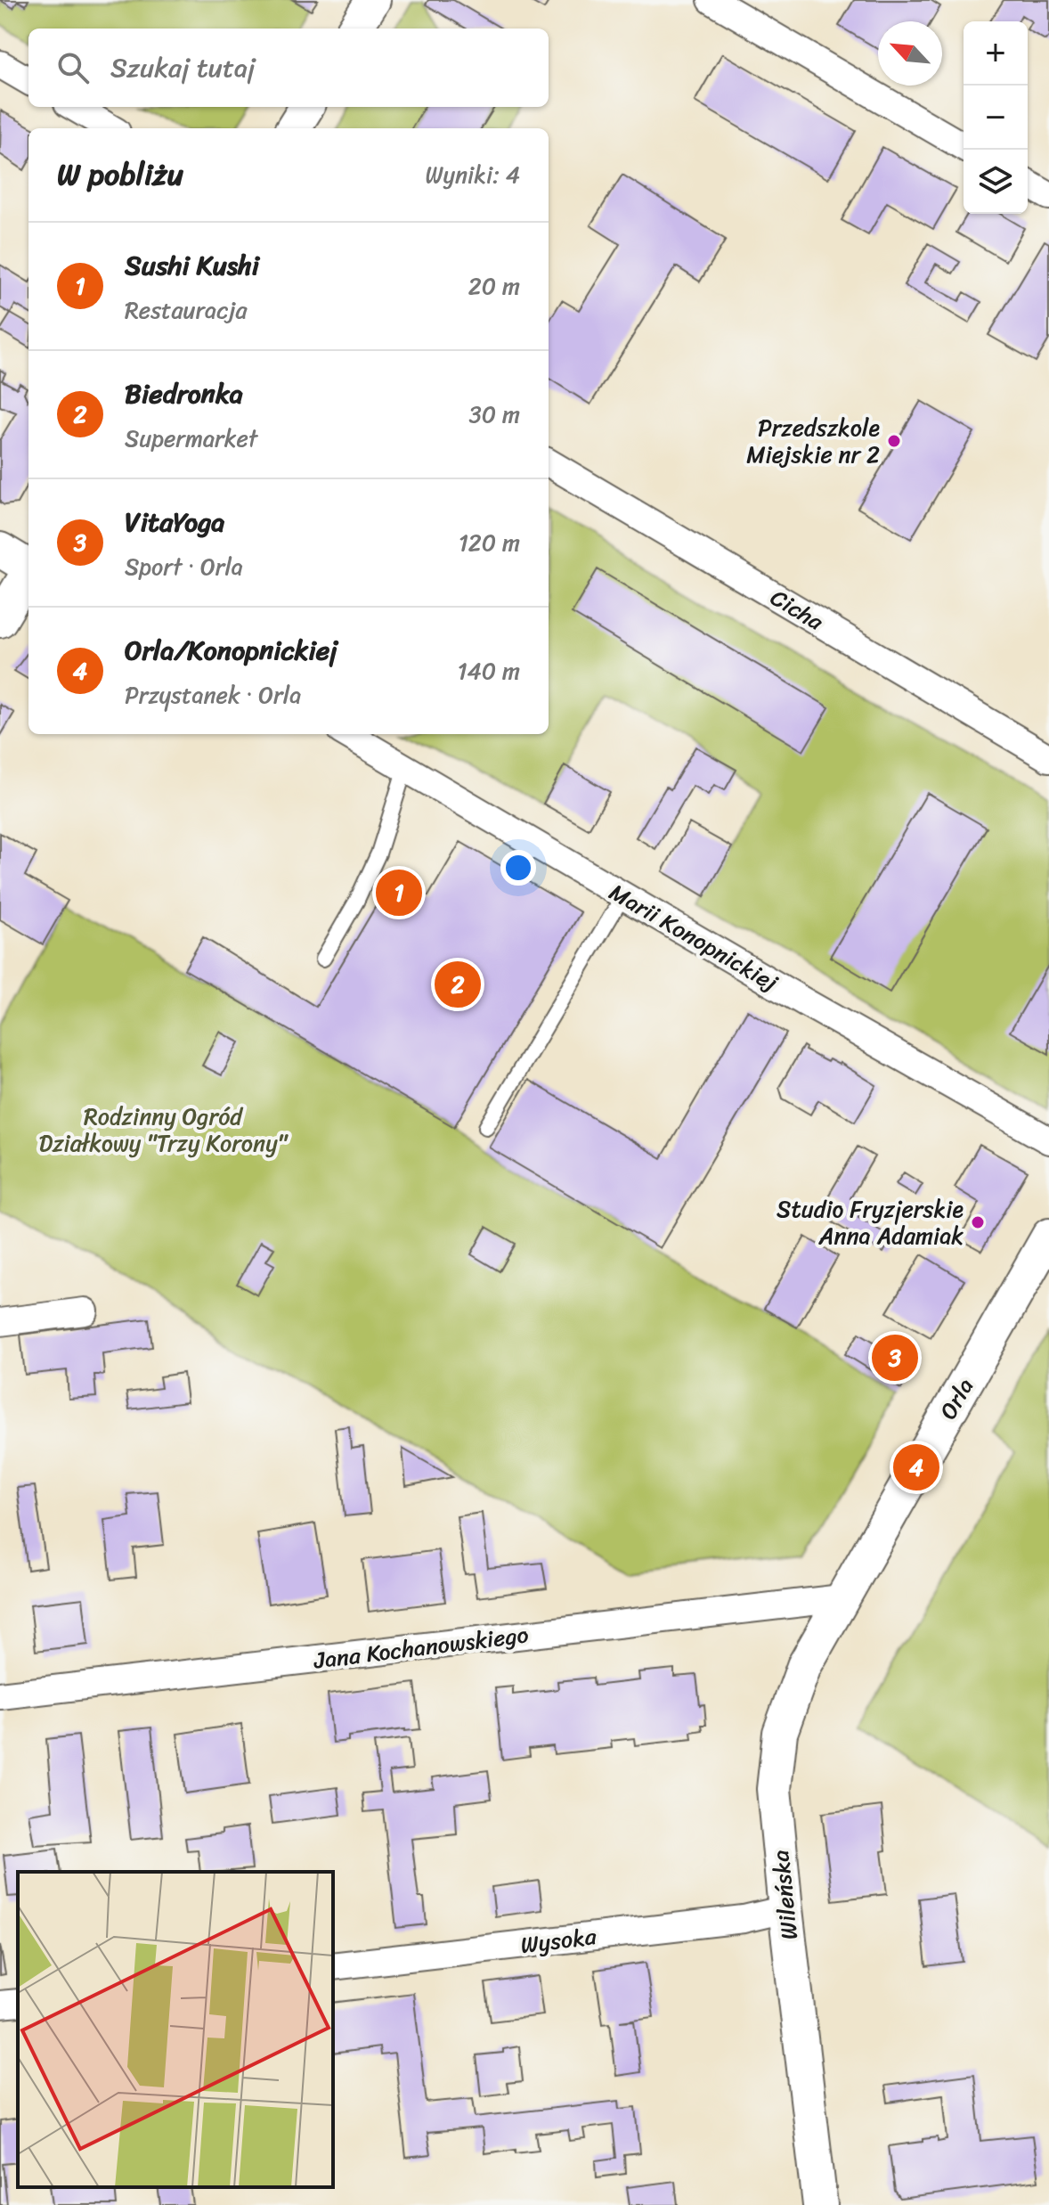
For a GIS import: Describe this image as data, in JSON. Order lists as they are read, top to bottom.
{
  "streets": {
    "street": [
      "Cicha",
      "Marii Konopnickiej",
      "Orla",
      "Jana Kochanowskiego",
      "Wileńska",
      "Wysoka"
    ]
  },
  "crossings": [
    ["Orla", "Jana Kochanowskiego"],
    ["Orla", "Wileńska"],
    ["Jana Kochanowskiego", "Wileńska"],
    ["Wileńska", "Wysoka"]
  ],
  "parks": ["Rodzinny Ogród Działkowy \"Trzy Korony\""],
  "places": ["Przedszkole Miejskie nr 2", "Studio Fryzjerskie Anna Adamiak"],
  "north": "top left",
  "page": {
    "map_buttons": ["+", "−"],
    "search": "Szukaj tutaj",
    "heading": ["W pobliżu", "Wyniki: 4"],
    "list": [
      {
        "mark": "1",
        "name": "Sushi Kushi",
        "note": "Restauracja",
        "value": "20 m"
      },
      {
        "mark": "2",
        "name": "Biedronka",
        "note": "Supermarket",
        "value": "30 m"
      },
      {
        "mark": "3",
        "name": "VitaYoga",
        "note": "Sport · Orla",
        "value": "120 m"
      },
      {
        "mark": "4",
        "name": "Orla/Konopnickiej",
        "note": "Przystanek · Orla",
        "value": "140 m"
      }
    ],
    "pins": [
      "1",
      "2",
      "3",
      "4"
    ]
  }
}
